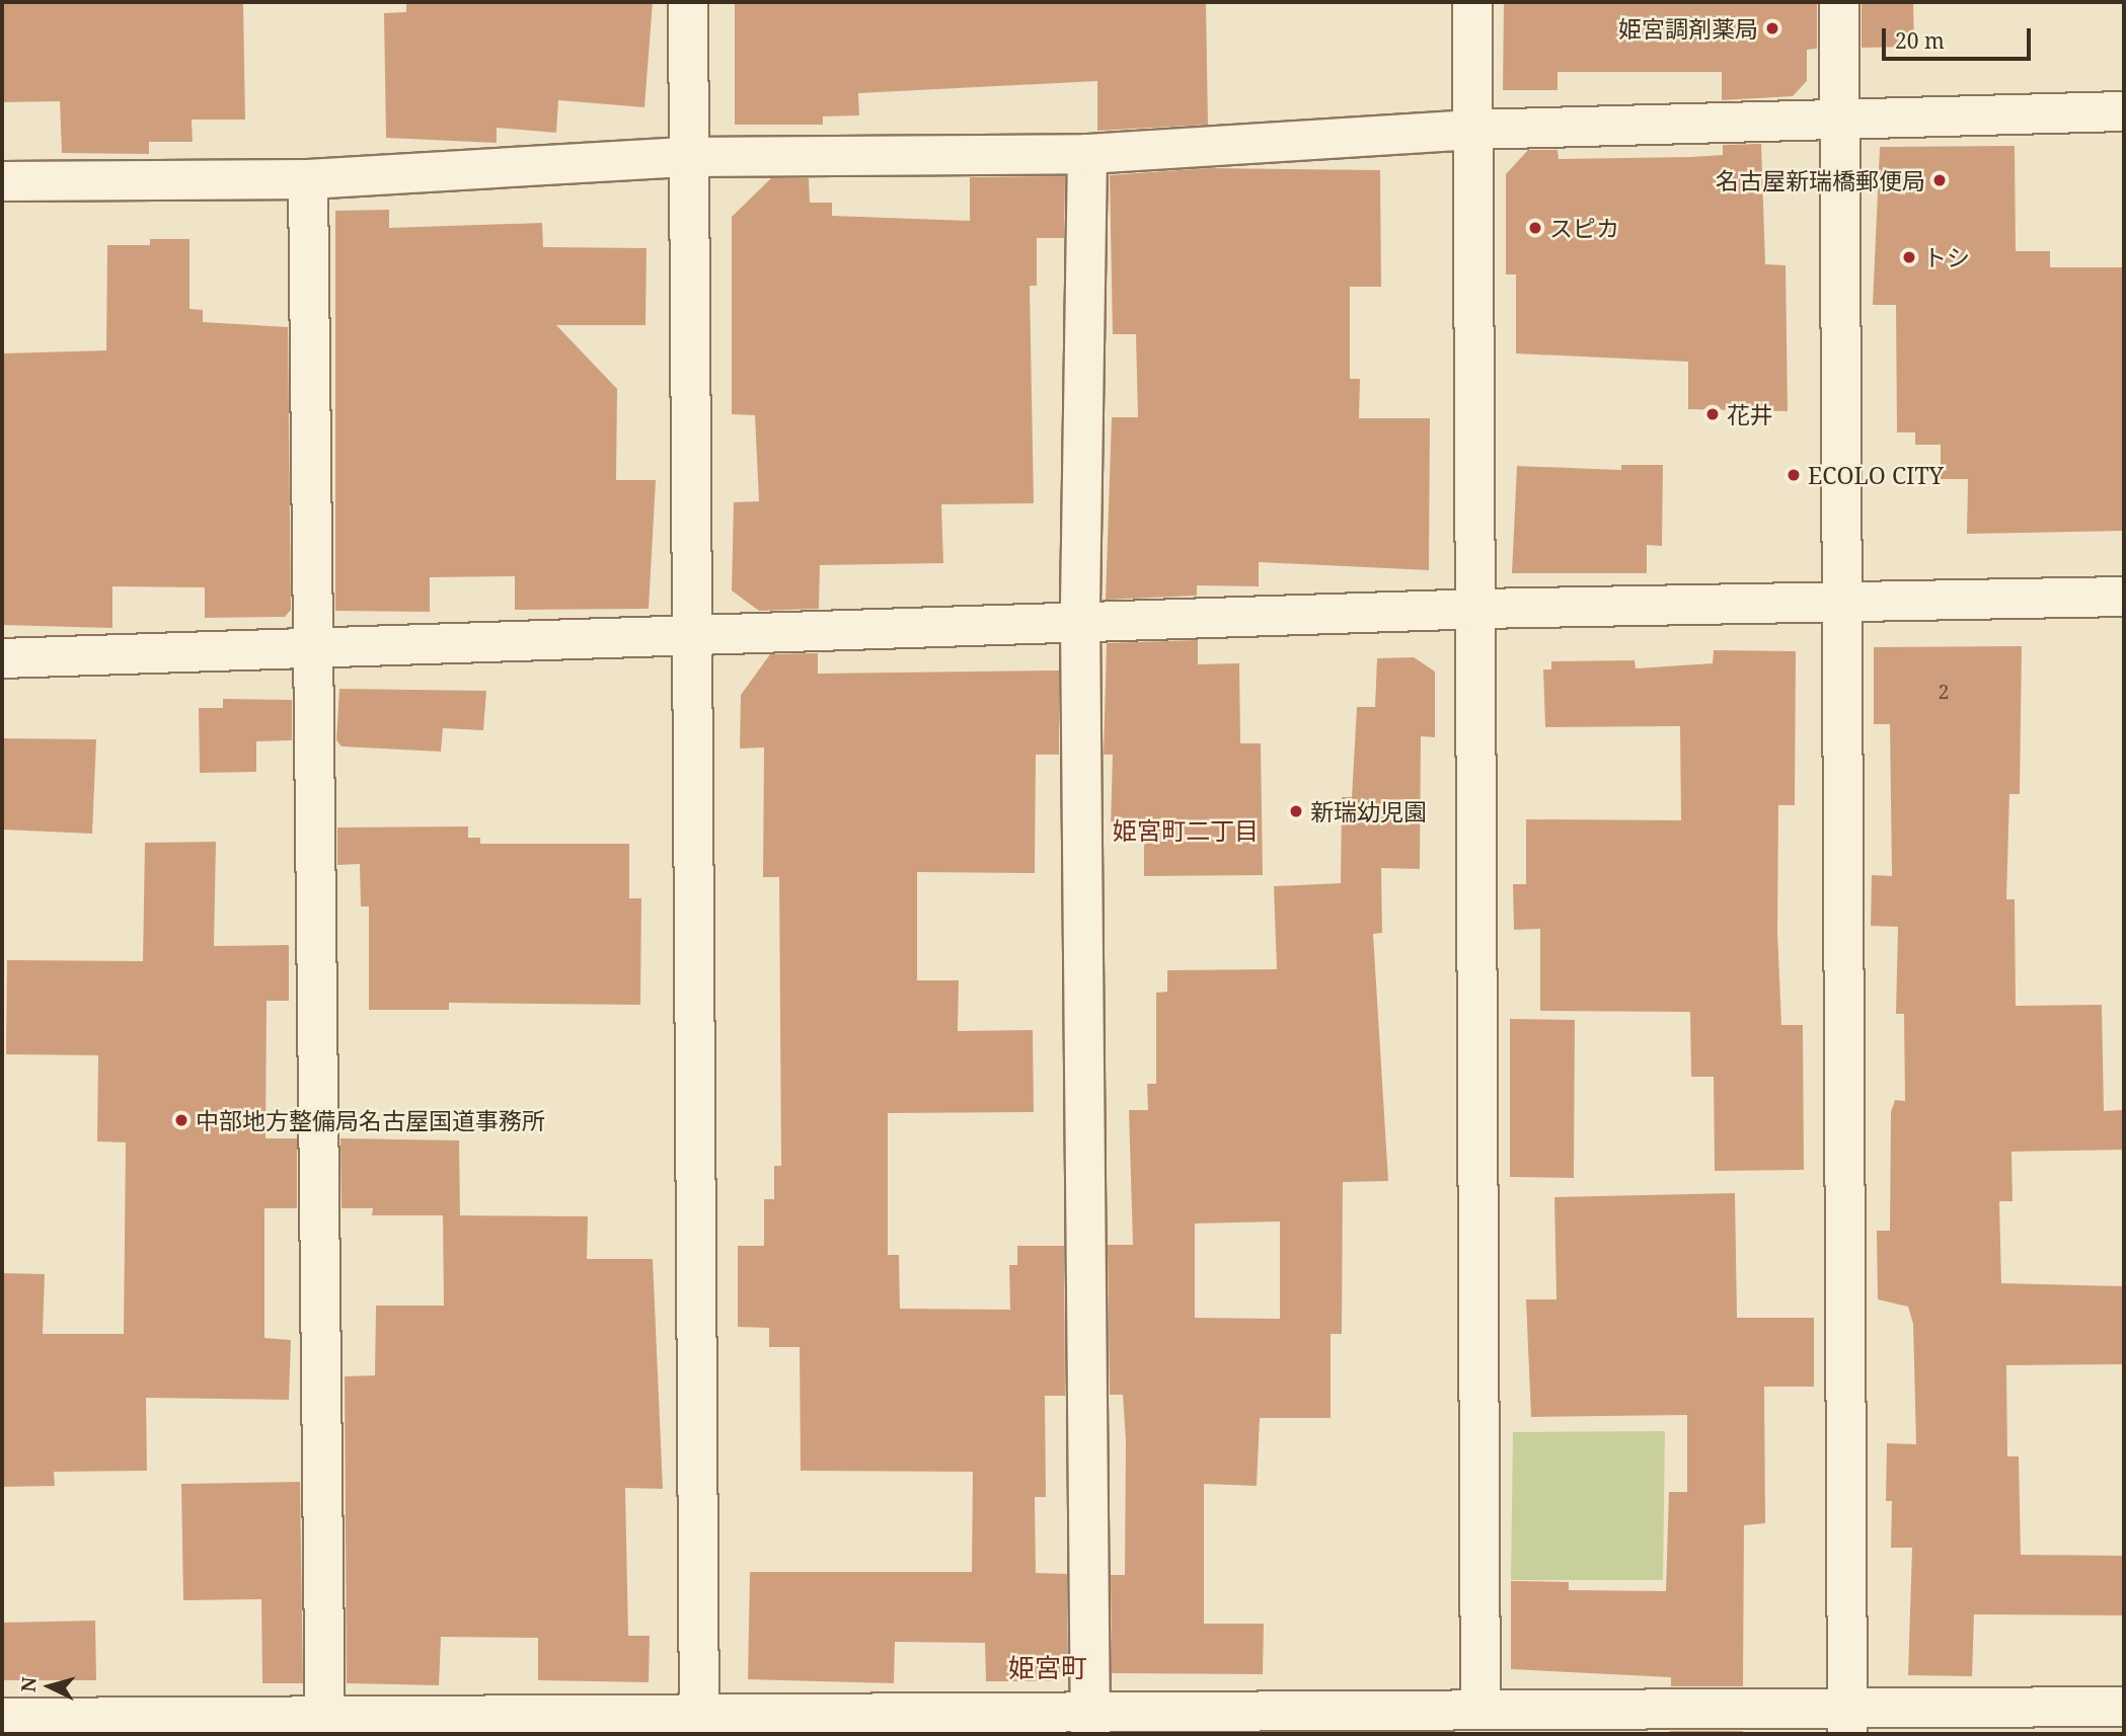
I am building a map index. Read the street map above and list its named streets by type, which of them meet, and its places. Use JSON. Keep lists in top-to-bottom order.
{
  "districts": ["姫宮町二丁目", "姫宮町"],
  "places": [
    "姫宮調剤薬局",
    "名古屋新瑞橋郵便局",
    "スピカ",
    "トシ",
    "花井",
    "ECOLO CITY",
    "新瑞幼児園",
    "中部地方整備局名古屋国道事務所"
  ],
  "house_numbers": ["2"],
  "scale_bar": "20 m",
  "north": "left"
}
